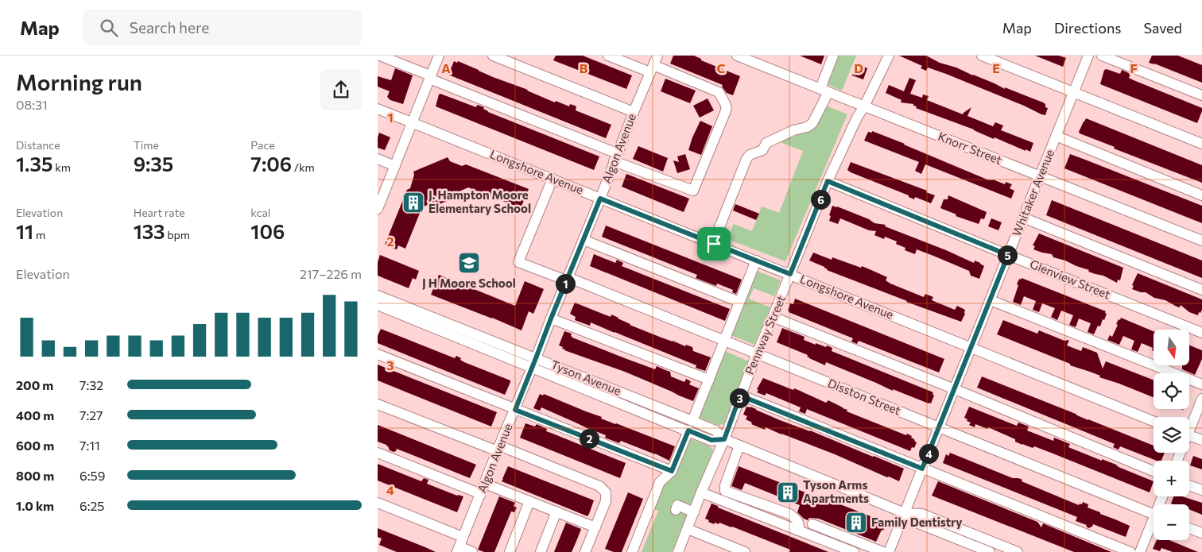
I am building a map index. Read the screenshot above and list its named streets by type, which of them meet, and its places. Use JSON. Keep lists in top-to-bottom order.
{
  "streets": {
    "street": [
      "Algon Avenue",
      "Knorr Street",
      "Longshore Avenue",
      "Whitaker Avenue",
      "Glenview Street",
      "Pennway Street",
      "Tyson Avenue",
      "Disston Street"
    ]
  },
  "crossings": [
    ["Algon Avenue", "Longshore Avenue"],
    ["Algon Avenue", "Tyson Avenue"],
    ["Algon Avenue", "Disston Street"],
    ["Knorr Street", "Whitaker Avenue"],
    ["Knorr Street", "Pennway Street"],
    ["Longshore Avenue", "Whitaker Avenue"],
    ["Longshore Avenue", "Pennway Street"],
    ["Longshore Avenue", "Disston Street"],
    ["Whitaker Avenue", "Glenview Street"],
    ["Whitaker Avenue", "Tyson Avenue"],
    ["Whitaker Avenue", "Disston Street"],
    ["Glenview Street", "Pennway Street"],
    ["Pennway Street", "Tyson Avenue"],
    ["Pennway Street", "Disston Street"]
  ],
  "places": {
    "building": ["J. Hampton Moore Elementary School", "Tyson Arms Apartments", "Family Dentistry"],
    "school or university": ["J H Moore School"]
  },
  "north": "bottom",
  "page": {
    "header": "Map",
    "search": "Search here",
    "nav": ["Map", "Directions", "Saved"],
    "heading": ["Morning run", "08:31"],
    "stats": [
      ["Distance", "1.35 km"],
      ["Time", "9:35"],
      ["Pace", "7:06 /km"],
      ["Elevation", "11 m"],
      ["Heart rate", "133 bpm"],
      ["kcal", "106"]
    ],
    "pins": [
      "6",
      "5",
      "1",
      "3",
      "2",
      "4"
    ],
    "chart": ["Elevation", "217–226 m"],
    "map_buttons": ["+", "−"],
    "list": [
      {
        "name": "200 m",
        "note": "7:32"
      },
      {
        "name": "400 m",
        "note": "7:27"
      },
      {
        "name": "600 m",
        "note": "7:11"
      },
      {
        "name": "800 m",
        "note": "6:59"
      },
      {
        "name": "1.0 km",
        "note": "6:25"
      }
    ]
  },
  "grid": {
    "columns": [
      "A",
      "B",
      "C",
      "D",
      "E",
      "F"
    ],
    "rows": [
      "1",
      "2",
      "3",
      "4"
    ]
  }
}
